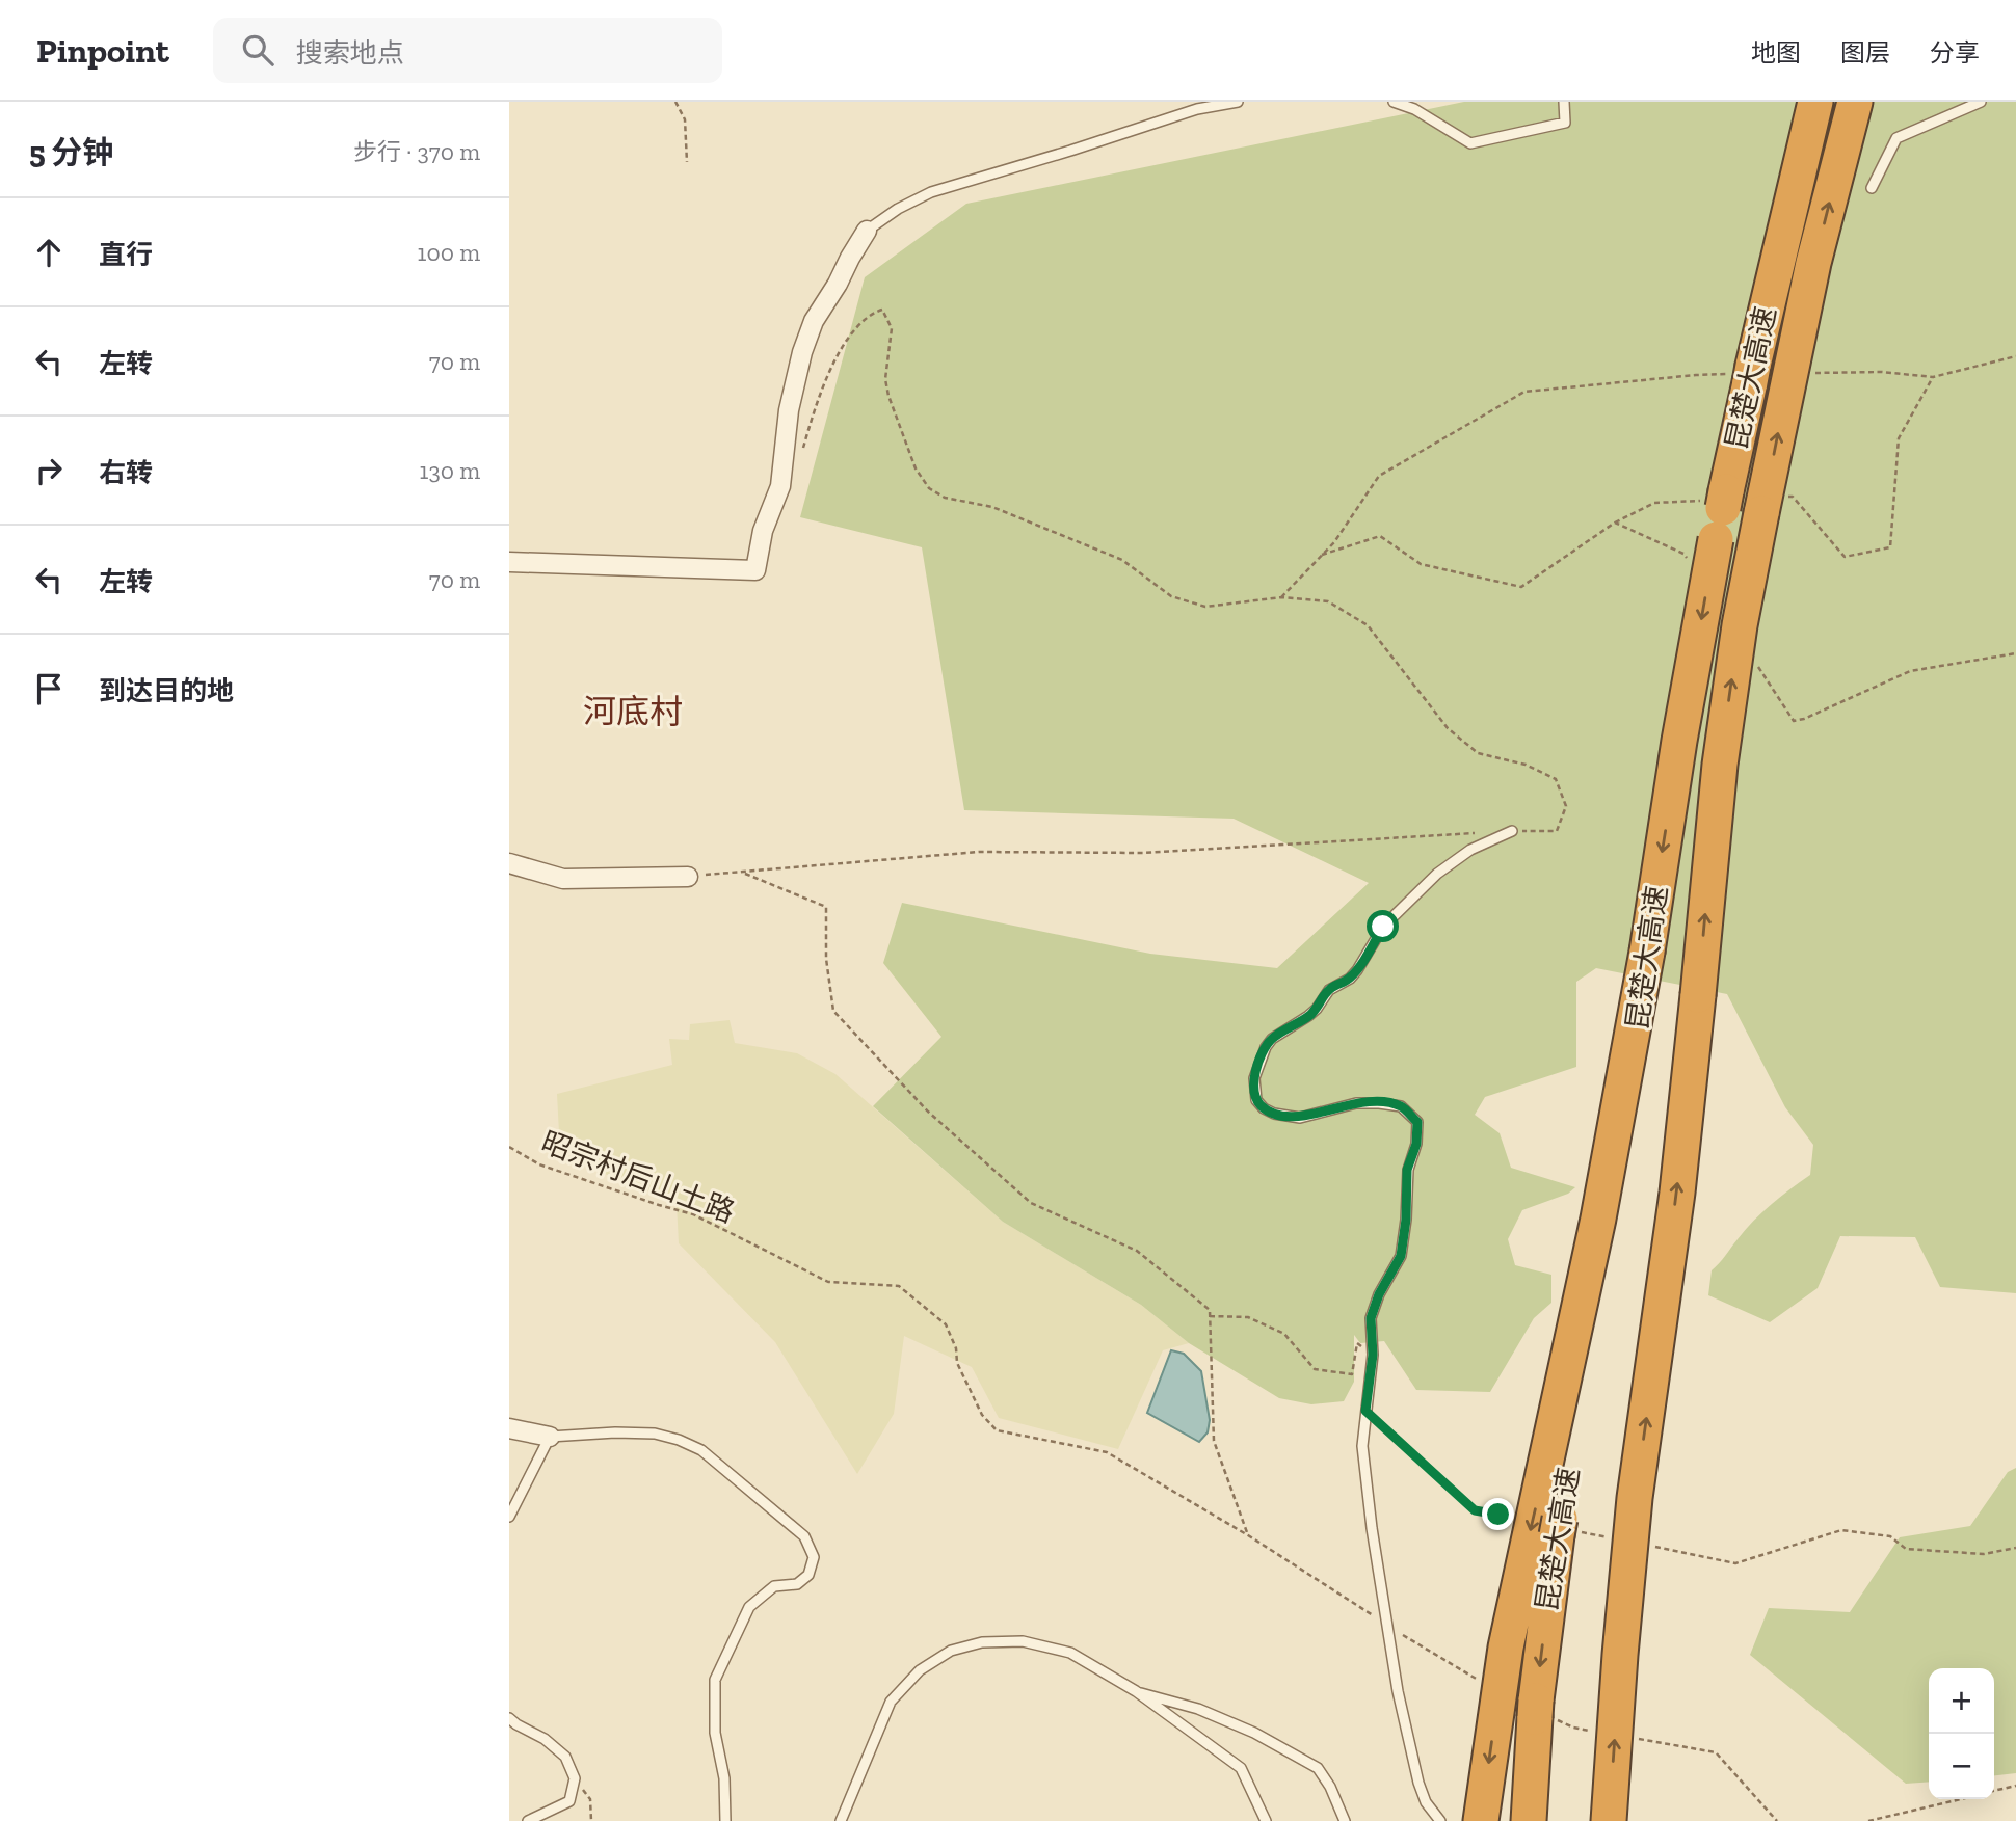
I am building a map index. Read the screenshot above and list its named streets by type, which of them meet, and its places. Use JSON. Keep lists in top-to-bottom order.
{
  "streets": {
    "highway": ["昆楚大高速"],
    "path": ["昭宗村后山土路"]
  },
  "districts": ["河底村"],
  "page": {
    "header": "Pinpoint",
    "search": "搜索地点",
    "nav": ["地图", "图层", "分享"],
    "heading": ["5 分钟", "步行 · 370 m"],
    "list": [
      ["直行", "100 m"],
      ["左转", "70 m"],
      ["右转", "130 m"],
      ["左转", "70 m"],
      "到达目的地"
    ],
    "map_buttons": ["+", "−"]
  }
}
